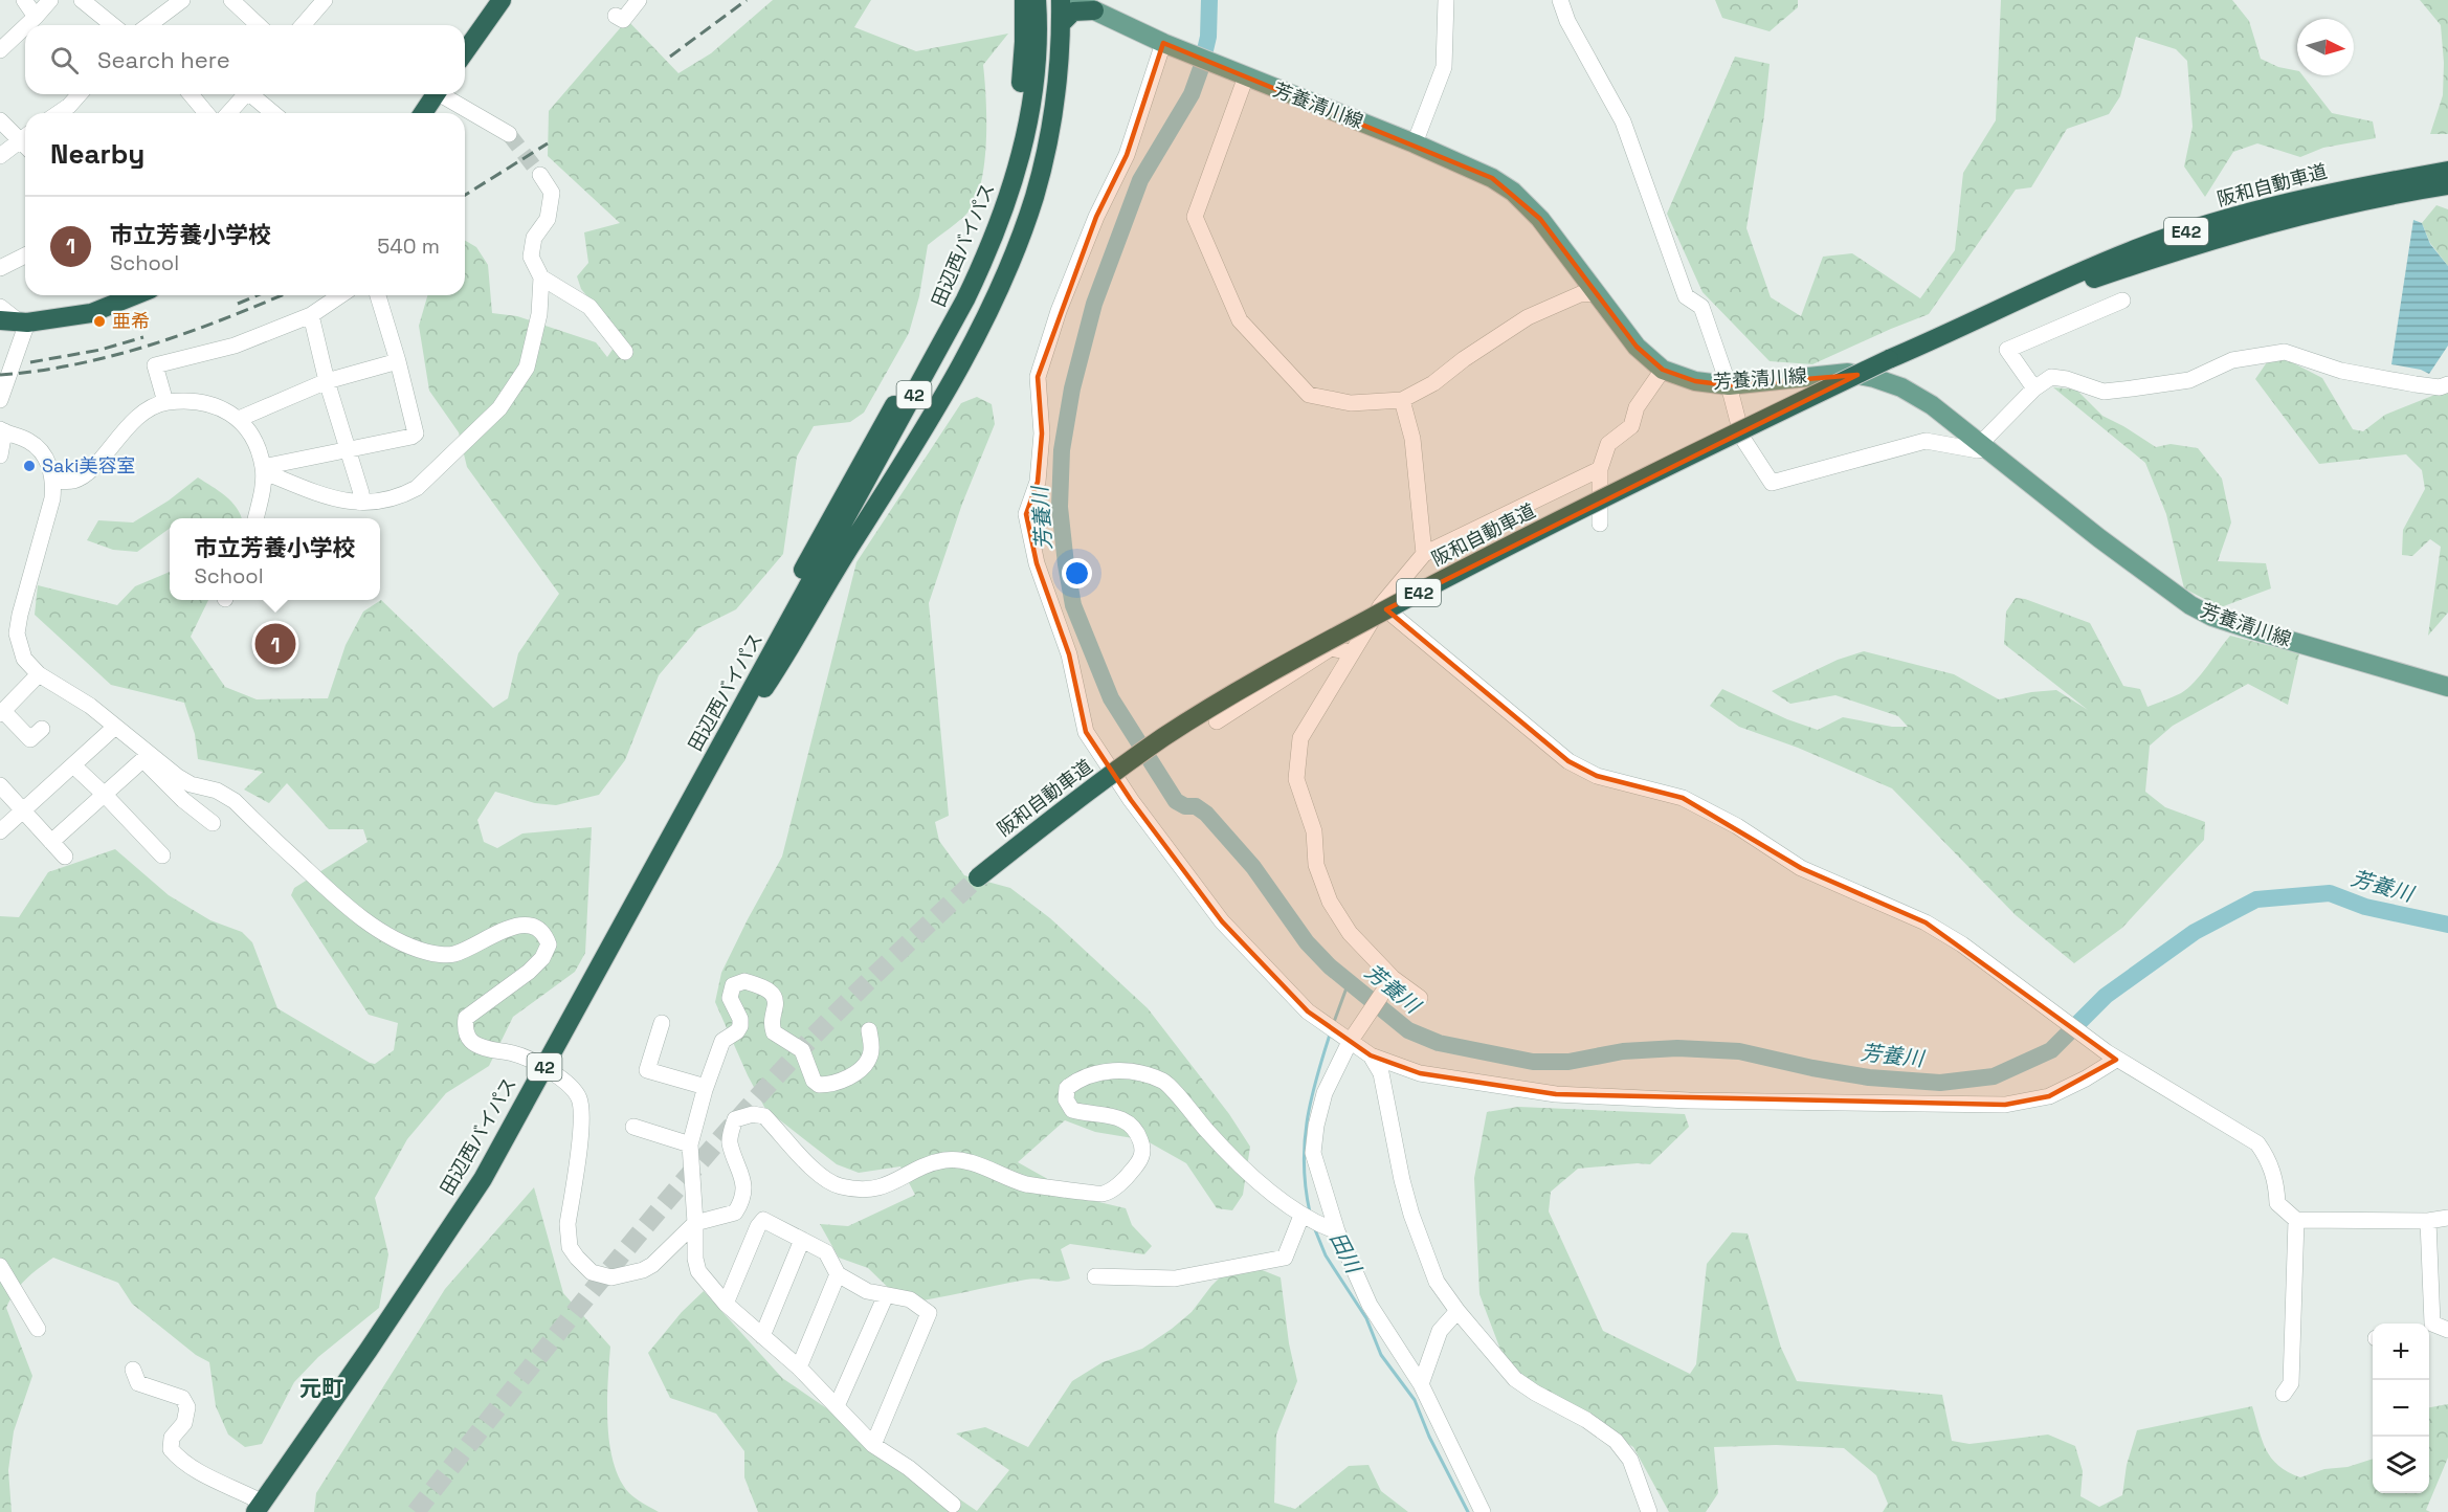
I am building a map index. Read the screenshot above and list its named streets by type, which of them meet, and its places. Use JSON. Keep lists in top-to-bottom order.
{
  "streets": {
    "highway": [
      "阪和自動車道",
      "E42",
      "田辺西バイパス",
      "42"
    ],
    "main road": ["芳養清川線"]
  },
  "districts": ["元町"],
  "water": ["芳養川", "田川"],
  "places": ["亜希", "Saki美容室"],
  "north": "right",
  "page": {
    "search": "Search here",
    "heading": "Nearby",
    "list": [
      {
        "mark": "1",
        "name": "市立芳養小学校",
        "note": "School",
        "value": "540 m"
      }
    ],
    "popup": ["市立芳養小学校", "School"],
    "pins": "1",
    "map_buttons": ["+", "−"]
  }
}
